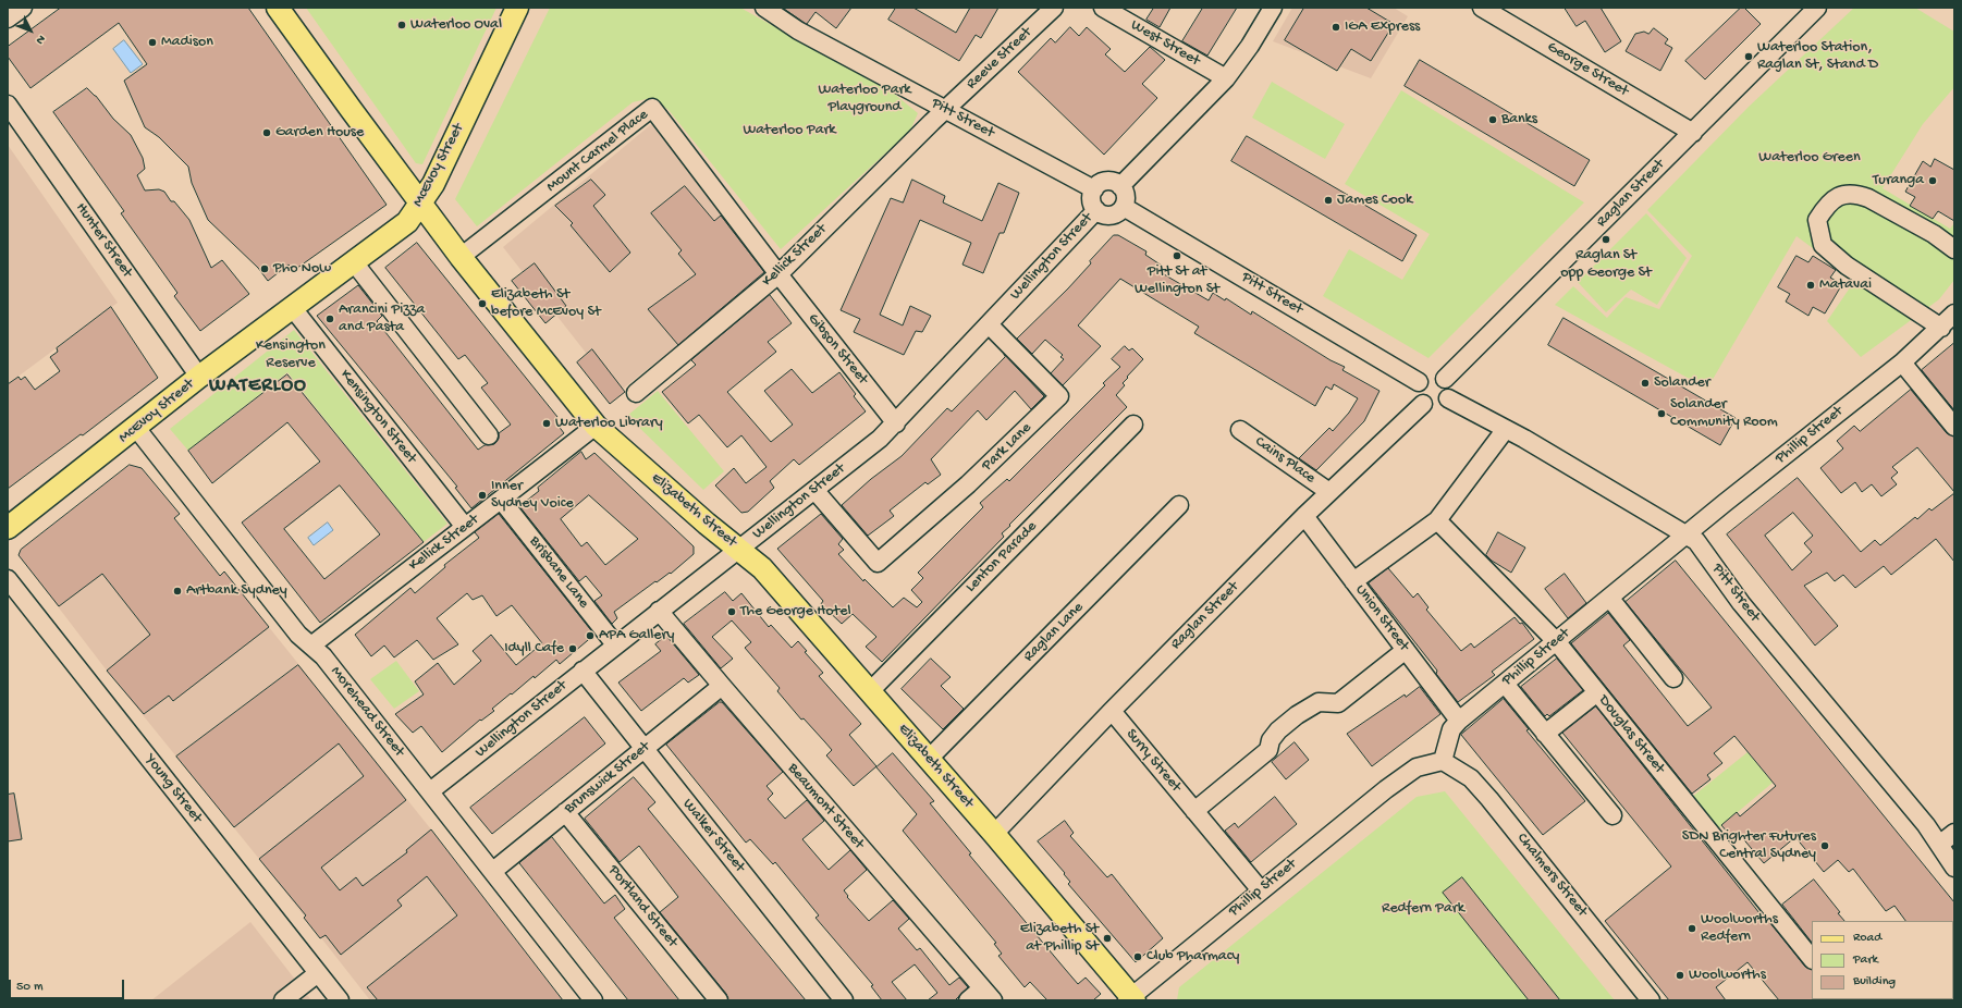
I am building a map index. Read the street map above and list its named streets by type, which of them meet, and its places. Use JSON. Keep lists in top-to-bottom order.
{
  "streets": {
    "main road": ["McEvoy Street", "Elizabeth Street"],
    "street": [
      "West Street",
      "Reeve Street",
      "George Street",
      "Pitt Street",
      "Mount Carmel Place",
      "Raglan Street",
      "Hunter Street",
      "Kellick Street",
      "Wellington Street",
      "Gibson Street",
      "Kensington Street",
      "Phillip Street",
      "Park Lane",
      "Cains Place",
      "Lenton Parade",
      "Brisbane Lane",
      "Union Street",
      "Raglan Lane",
      "Morehead Street",
      "Douglas Street",
      "Surry Street",
      "Brunswick Street",
      "Young Street",
      "Beaumont Street",
      "Walker Street",
      "Chalmers Street",
      "Portland Street"
    ]
  },
  "crossings": [
    ["Reeve Street", "Pitt Street"],
    ["Reeve Street", "Kellick Street"],
    ["George Street", "Raglan Street"],
    ["Pitt Street", "Raglan Street"],
    ["Pitt Street", "Kellick Street"],
    ["Pitt Street", "Wellington Street"],
    ["Pitt Street", "Phillip Street"],
    ["Mount Carmel Place", "Kellick Street"],
    ["Mount Carmel Place", "Gibson Street"],
    ["Mount Carmel Place", "Elizabeth Street"],
    ["McEvoy Street", "Hunter Street"],
    ["McEvoy Street", "Kensington Street"],
    ["McEvoy Street", "Elizabeth Street"],
    ["McEvoy Street", "Morehead Street"],
    ["Raglan Street", "Cains Place"],
    ["Raglan Street", "Elizabeth Street"],
    ["Raglan Street", "Union Street"],
    ["Raglan Street", "Surry Street"],
    ["Kellick Street", "Gibson Street"],
    ["Kellick Street", "Kensington Street"],
    ["Kellick Street", "Elizabeth Street"],
    ["Kellick Street", "Brisbane Lane"],
    ["Kellick Street", "Morehead Street"],
    ["Wellington Street", "Gibson Street"],
    ["Wellington Street", "Park Lane"],
    ["Wellington Street", "Elizabeth Street"],
    ["Wellington Street", "Brisbane Lane"],
    ["Wellington Street", "Morehead Street"],
    ["Wellington Street", "Beaumont Street"],
    ["Wellington Street", "Walker Street"],
    ["Phillip Street", "Elizabeth Street"],
    ["Phillip Street", "Union Street"],
    ["Phillip Street", "Douglas Street"],
    ["Phillip Street", "Surry Street"],
    ["Phillip Street", "Chalmers Street"],
    ["Elizabeth Street", "Lenton Parade"],
    ["Elizabeth Street", "Raglan Lane"],
    ["Morehead Street", "Brunswick Street"],
    ["Brunswick Street", "Beaumont Street"],
    ["Brunswick Street", "Walker Street"],
    ["Brunswick Street", "Portland Street"]
  ],
  "districts": ["WATERLOO"],
  "parks": [
    "Waterloo Park Playground",
    "Waterloo Park",
    "Waterloo Green",
    "Kensington Reserve",
    "Redfern Park"
  ],
  "places": [
    "Waterloo Oval",
    "IGA Express",
    "Madison",
    "Waterloo Station, Raglan St, Stand D",
    "Banks",
    "Garden House",
    "Turanga",
    "James Cook",
    "Raglan St opp George St",
    "Pitt St at Wellington St",
    "Pho Now",
    "Matavai",
    "Elizabeth St before McEvoy St",
    "Arancini Pizza and Pasta",
    "Solander",
    "Solander Community Room",
    "Waterloo Library",
    "Inner Sydney Voice",
    "Artbank Sydney",
    "The George Hotel",
    "APA Gallery",
    "Idyll Cafe",
    "SDN Brighter Futures Central Sydney",
    "Woolworths Redfern",
    "Elizabeth St at Phillip St",
    "Club Pharmacy",
    "Woolworths"
  ],
  "legend": ["Road", "Park", "Building"],
  "scale_bar": "50 m",
  "north": "bottom right"
}
